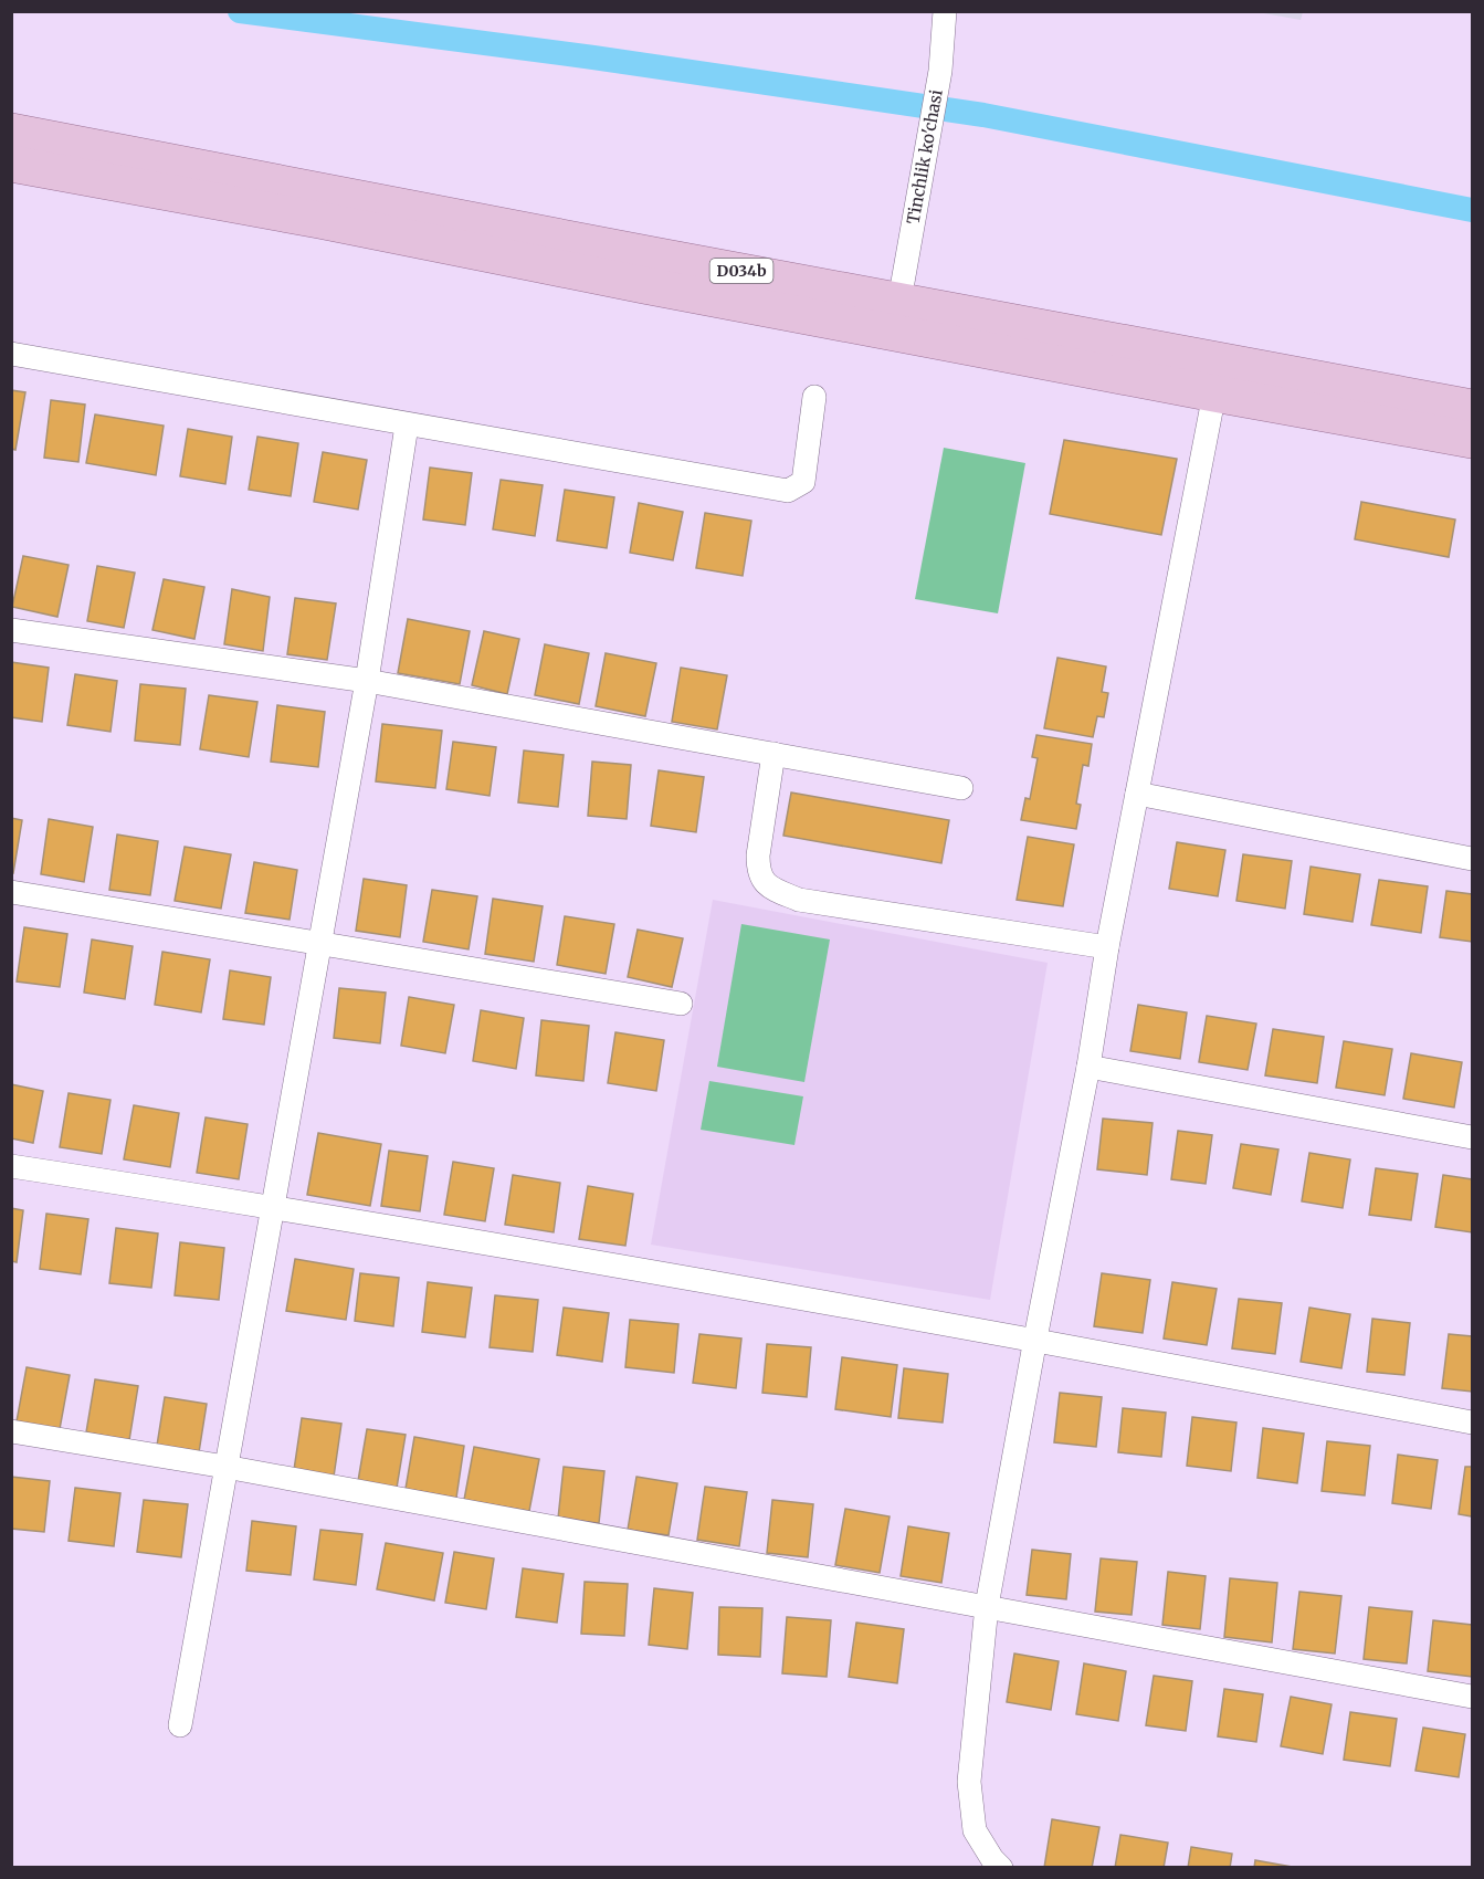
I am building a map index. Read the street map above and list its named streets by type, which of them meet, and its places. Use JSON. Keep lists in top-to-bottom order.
{
  "streets": {
    "main road": ["D034b"],
    "street": ["Tinchlik ko'chasi"]
  },
  "crossings": [
    ["Tinchlik ko'chasi", "D034b"]
  ]
}
